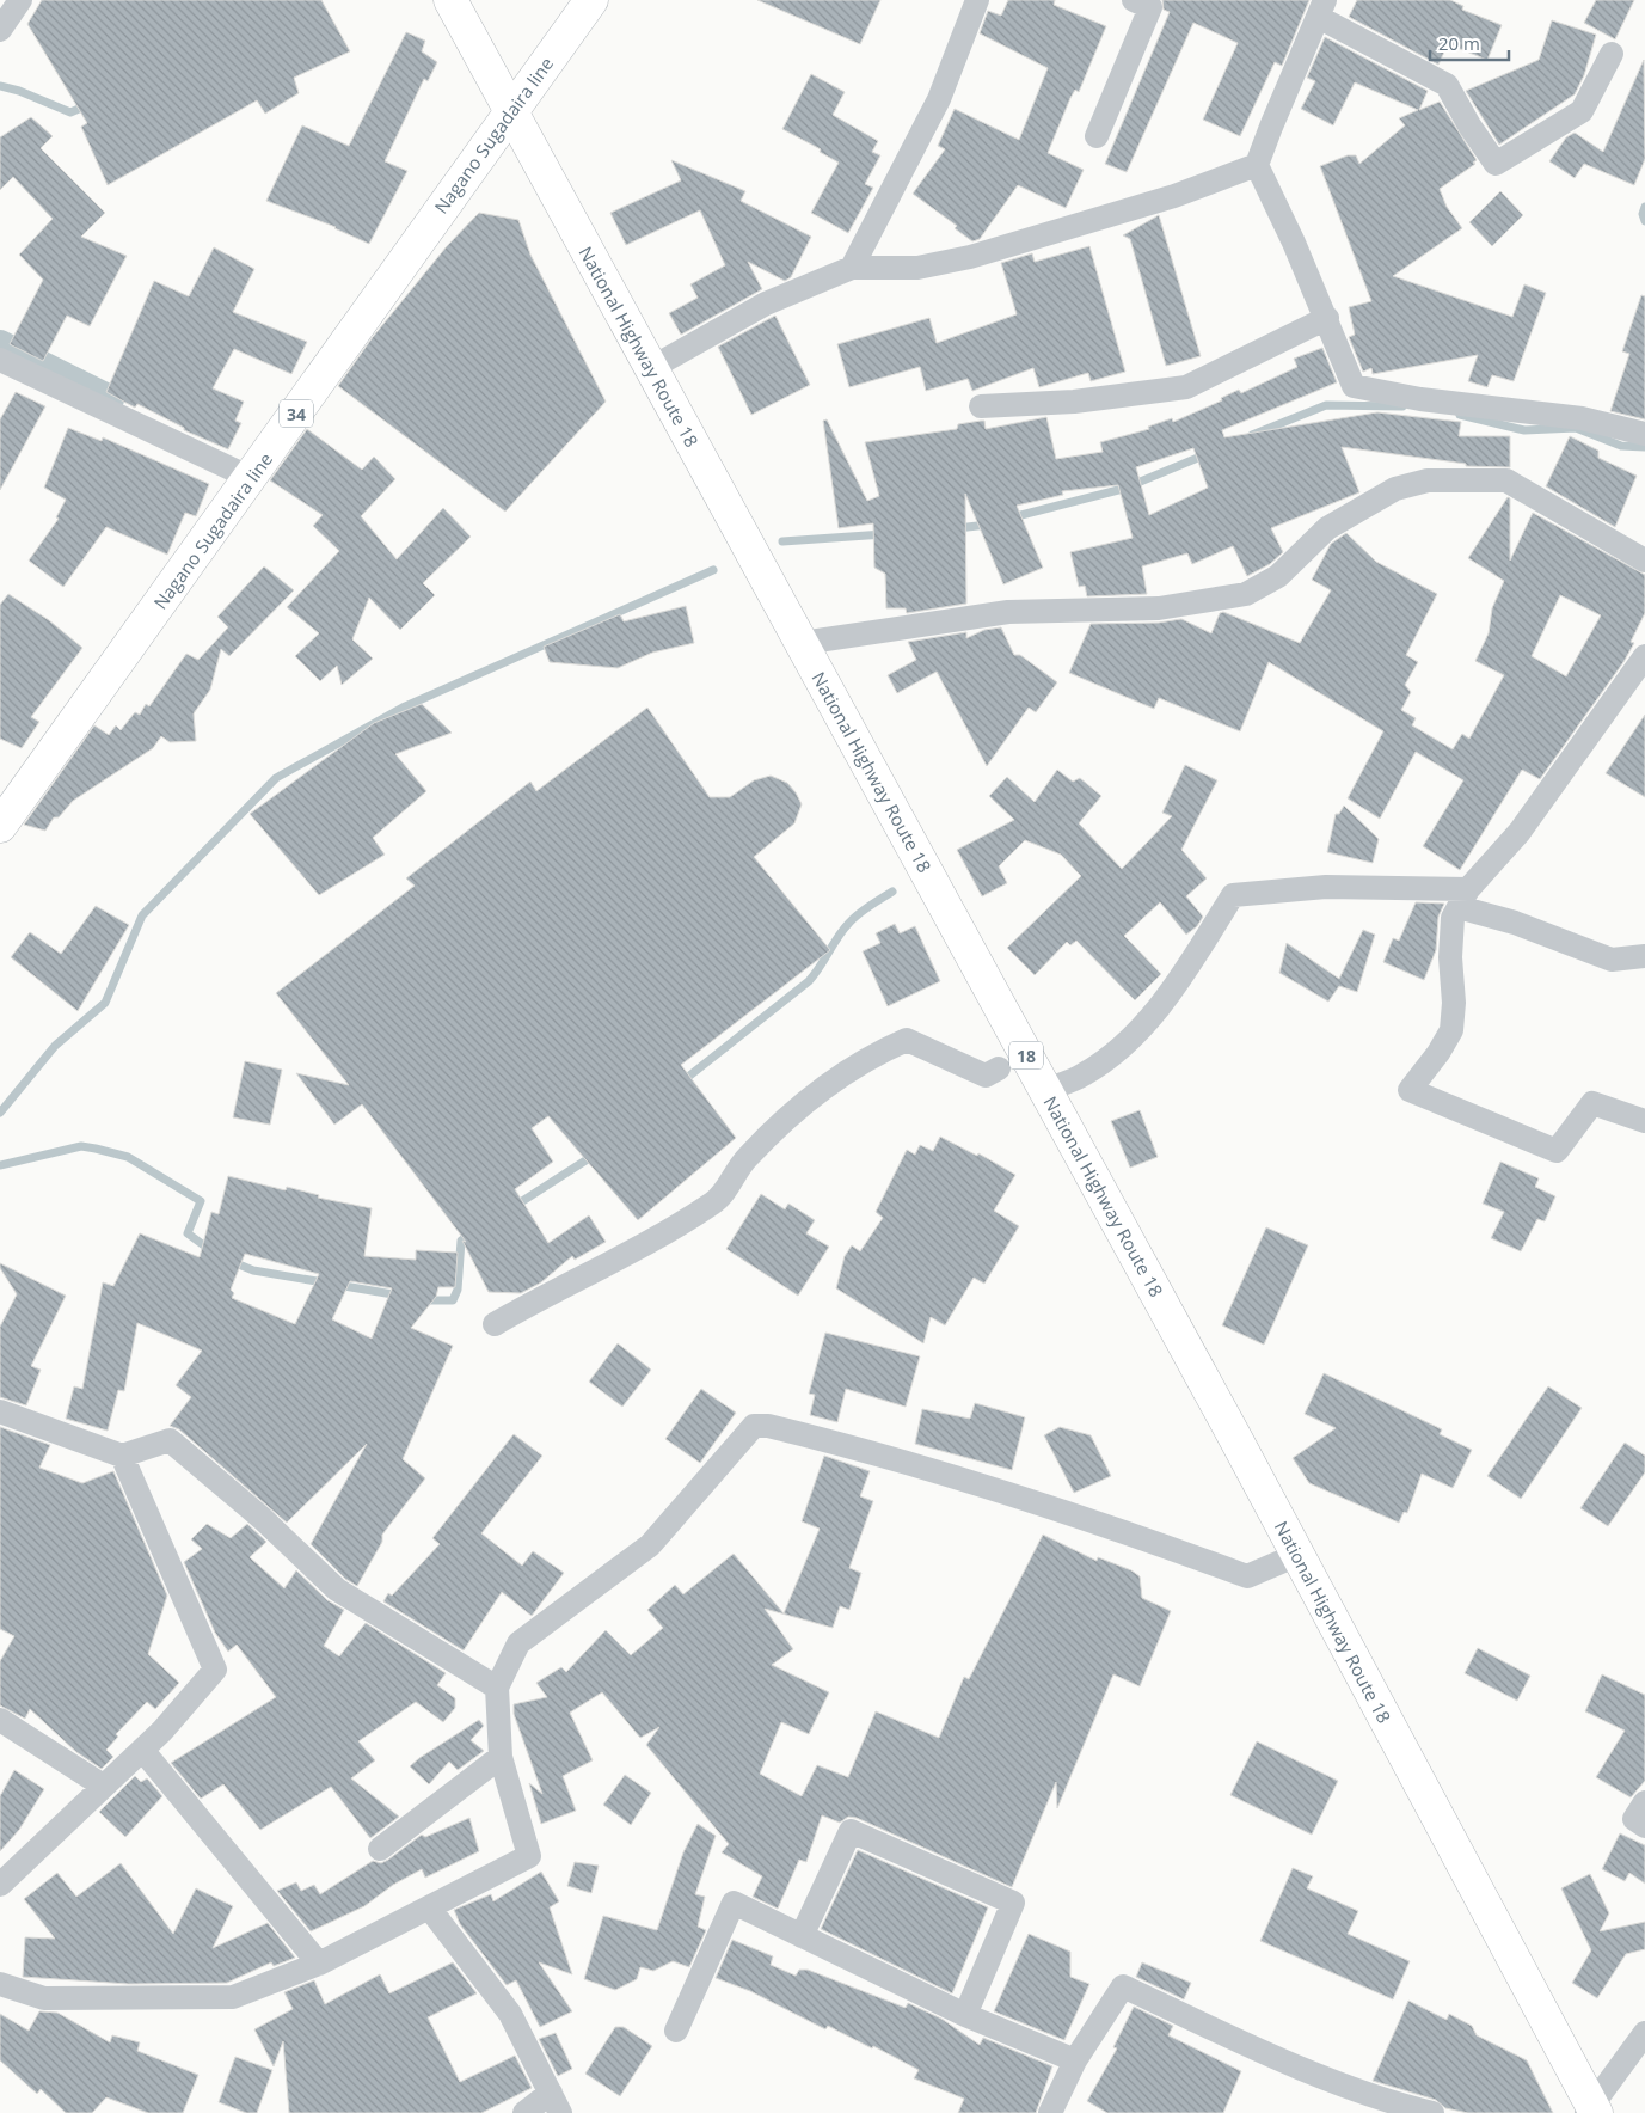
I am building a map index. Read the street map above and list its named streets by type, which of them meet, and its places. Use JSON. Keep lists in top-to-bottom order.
{
  "streets": {
    "main road": [
      "Nagano Sugadaira line",
      "National Highway Route 18",
      "34",
      "18"
    ]
  },
  "crossings": [
    ["Nagano Sugadaira line", "National Highway Route 18"]
  ],
  "scale_bar": "20 m"
}
